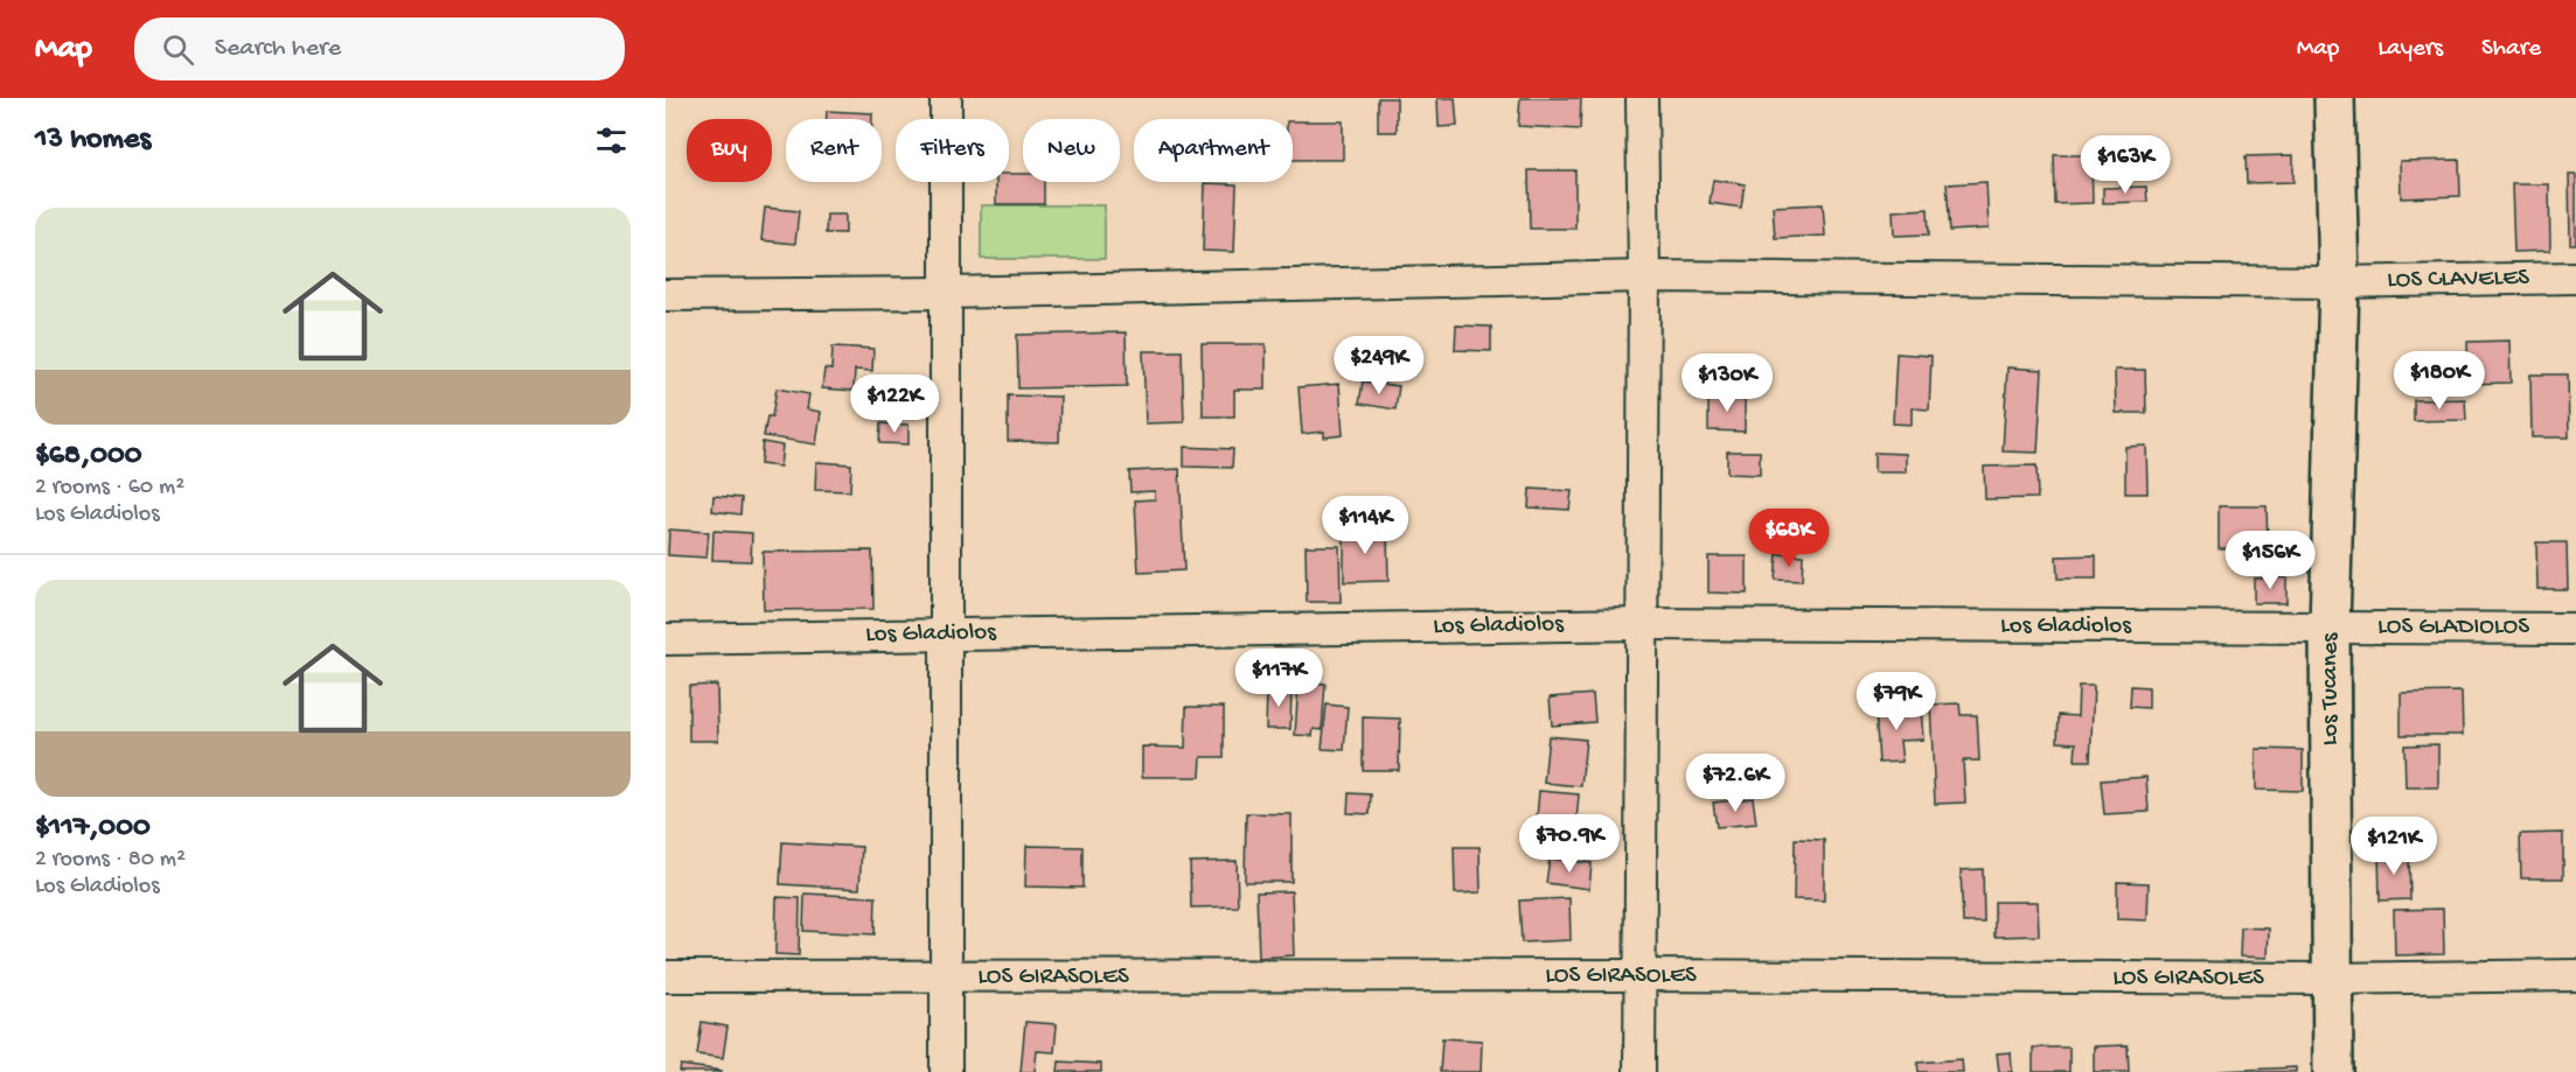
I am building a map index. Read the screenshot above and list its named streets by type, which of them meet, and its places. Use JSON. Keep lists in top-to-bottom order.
{
  "streets": {
    "street": [
      "LOS CLAVELES",
      "Los Gladiolos",
      "LOS GLADIOLOS",
      "Los Tucanes",
      "LOS GIRASOLES"
    ]
  },
  "crossings": [
    ["LOS CLAVELES", "Los Tucanes"],
    ["Los Gladiolos", "LOS GLADIOLOS"],
    ["Los Gladiolos", "Los Tucanes"],
    ["LOS GLADIOLOS", "Los Tucanes"],
    ["Los Tucanes", "LOS GIRASOLES"]
  ],
  "page": {
    "header": "Map",
    "search": "Search here",
    "nav": ["Map", "Layers", "Share"],
    "heading": "13 homes",
    "chip": [
      "Buy",
      "Rent",
      "Filters",
      "New",
      "Apartment"
    ],
    "price": [
      "$163K",
      "$249K",
      "$180K",
      "$130K",
      "$122K",
      "$114K",
      "$68K",
      "$156K",
      "$117K",
      "$79K",
      "$72.6K",
      "$70.9K",
      "$121K"
    ],
    "list": [
      {
        "name": "$68,000",
        "note": "2 rooms · 60 m² · Los Gladiolos"
      },
      {
        "name": "$117,000",
        "note": "2 rooms · 80 m² · Los Gladiolos"
      }
    ]
  }
}
